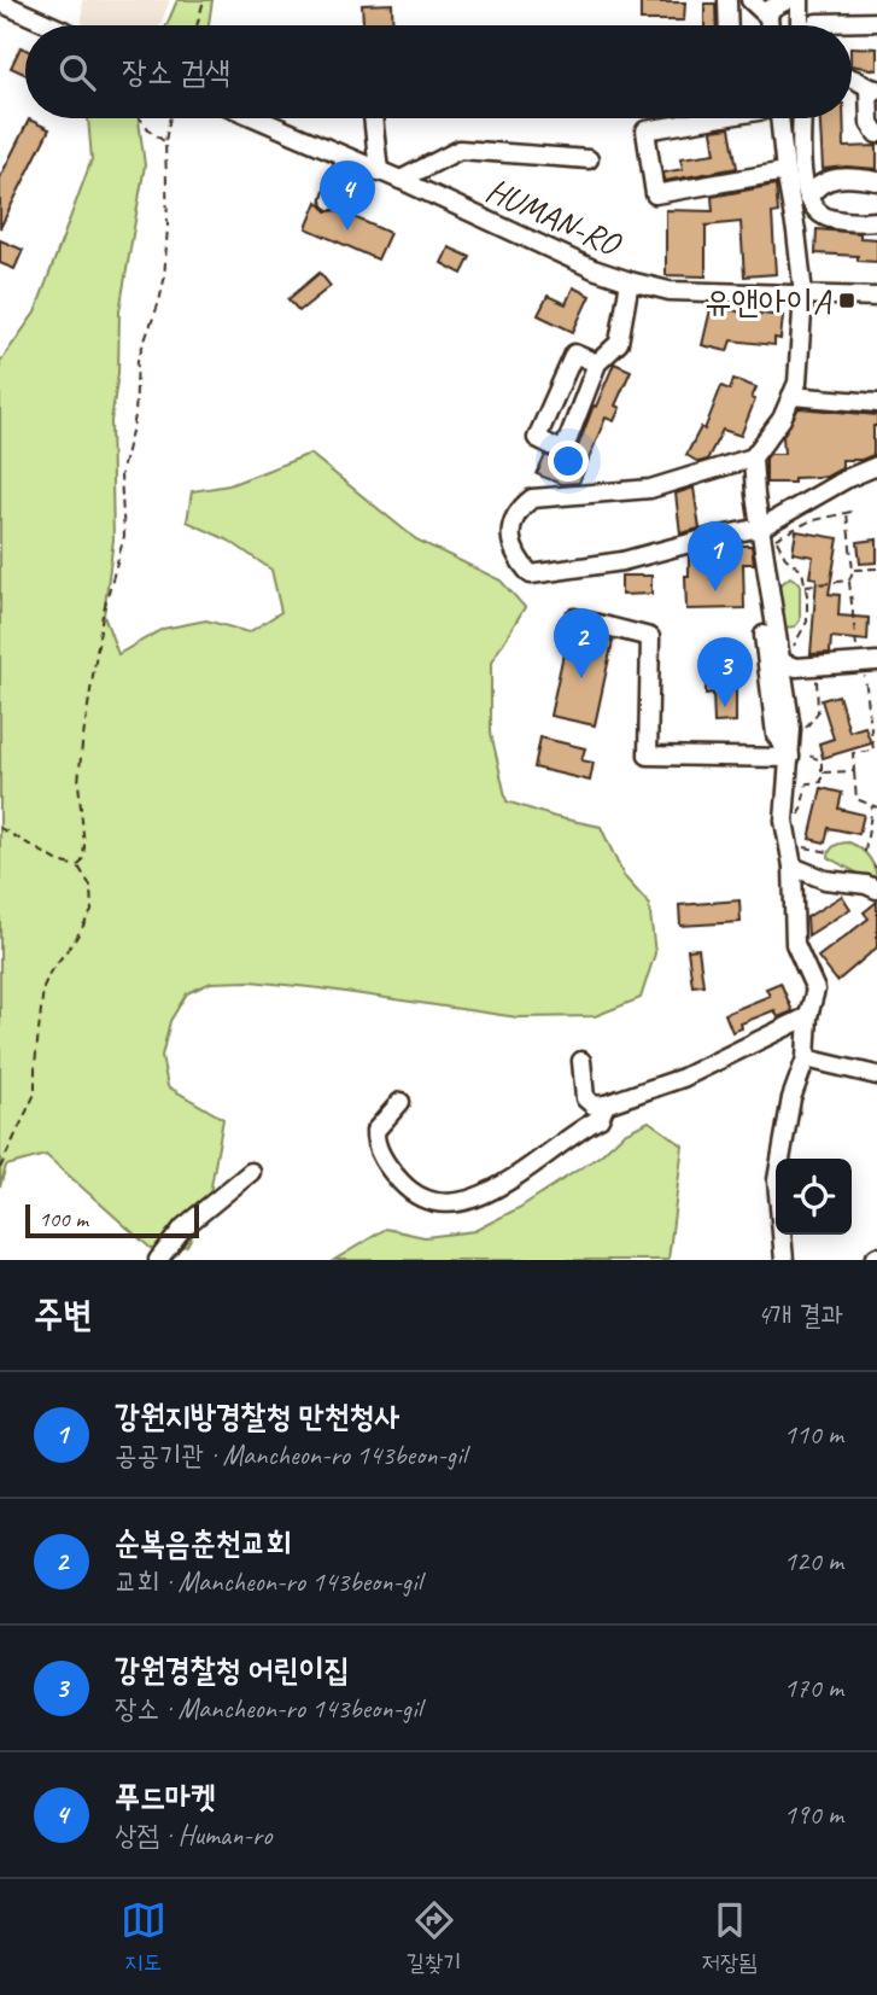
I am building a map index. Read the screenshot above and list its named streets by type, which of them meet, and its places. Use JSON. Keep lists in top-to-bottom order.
{
  "streets": {
    "street": ["HUMAN-RO"]
  },
  "places": {
    "transit": ["유앤아이A"]
  },
  "scale_bar": "100 m",
  "page": {
    "search": "장소 검색",
    "pins": [
      "4",
      "1",
      "2",
      "3"
    ],
    "scale": "100 m",
    "heading": ["주변", "4개 결과"],
    "list": [
      {
        "mark": "1",
        "name": "강원지방경찰청 만천청사",
        "note": "공공기관 · Mancheon-ro 143beon-gil",
        "value": "110 m"
      },
      {
        "mark": "2",
        "name": "순복음춘천교회",
        "note": "교회 · Mancheon-ro 143beon-gil",
        "value": "120 m"
      },
      {
        "mark": "3",
        "name": "강원경찰청 어린이집",
        "note": "장소 · Mancheon-ro 143beon-gil",
        "value": "170 m"
      },
      {
        "mark": "4",
        "name": "푸드마켓",
        "note": "상점 · Human-ro",
        "value": "190 m"
      }
    ],
    "nav": ["지도", "길찾기", "저장됨"]
  }
}
